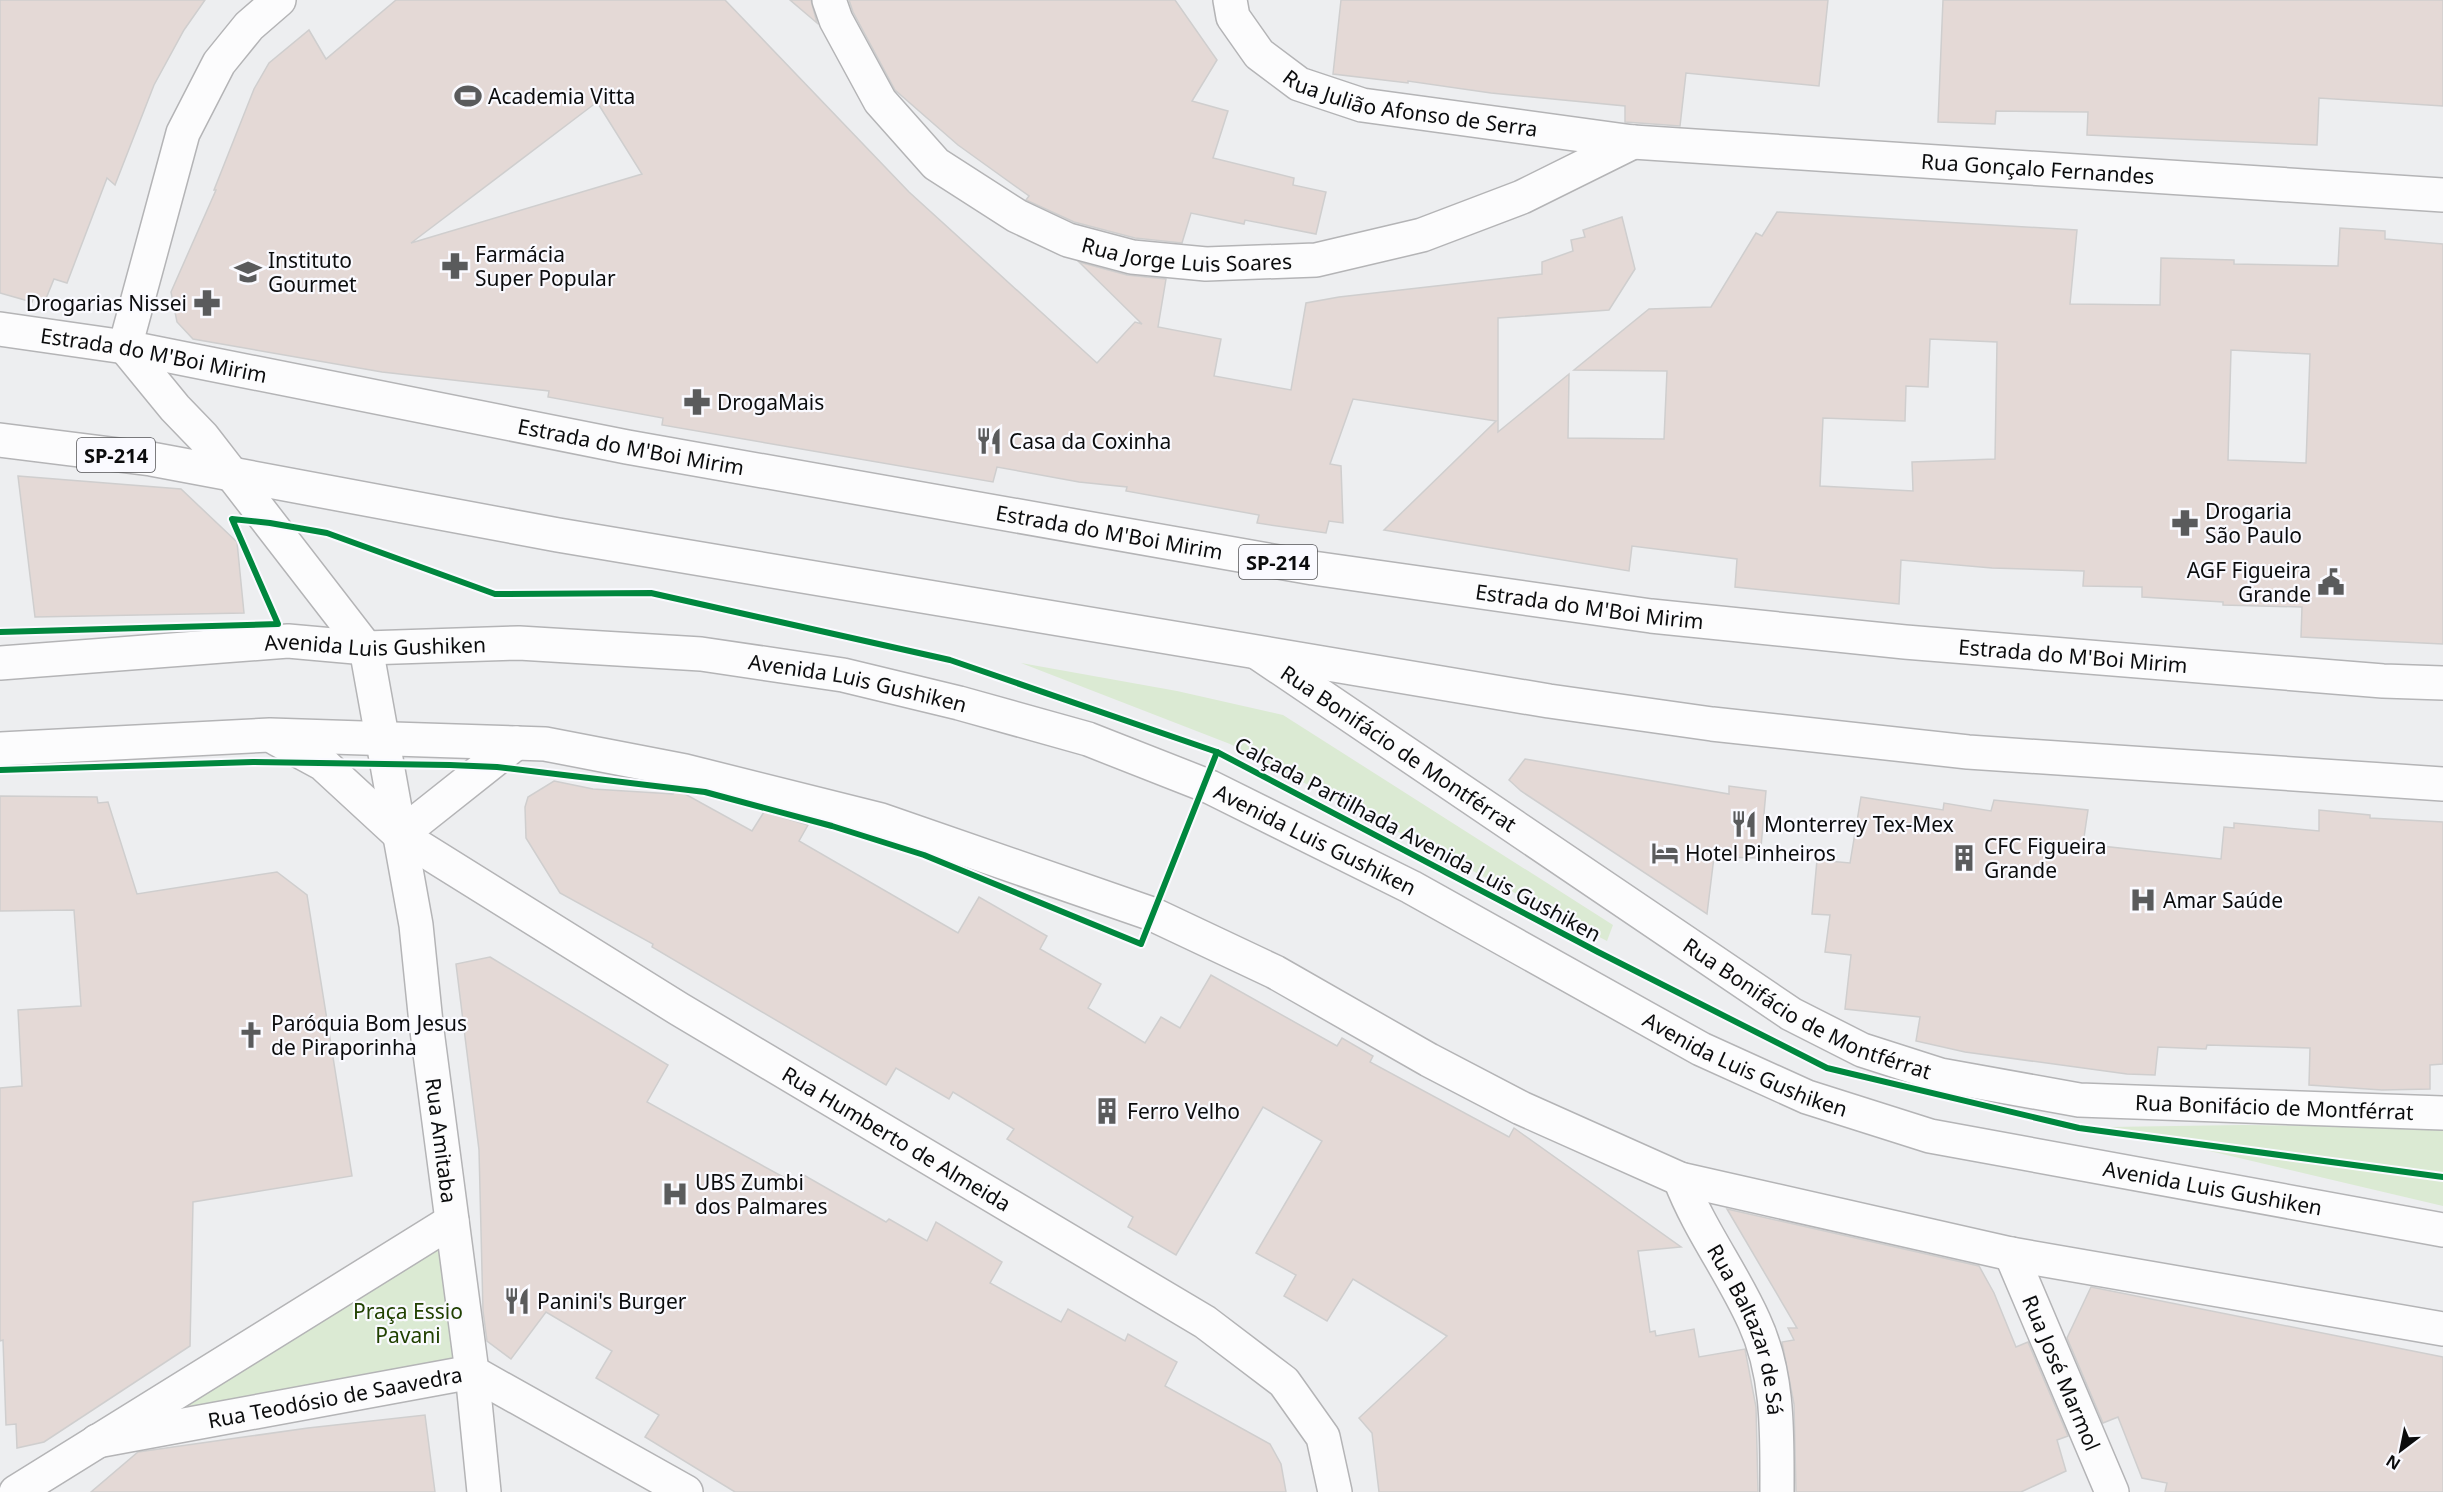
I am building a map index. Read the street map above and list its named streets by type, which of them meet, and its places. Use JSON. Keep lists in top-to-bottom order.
{
  "streets": {
    "main road": [
      "Rua Julião Afonso de Serra",
      "Rua Gonçalo Fernandes",
      "Rua Jorge Luis Soares",
      "Estrada do M'Boi Mirim",
      "SP-214",
      "Avenida Luis Gushiken",
      "Rua Bonifácio de Montférrat",
      "Rua Humberto de Almeida",
      "Rua Amitaba",
      "Rua Baltazar de Sá",
      "Rua José Marmol",
      "Rua Teodósio de Saavedra"
    ],
    "cycle path": ["Calçada Partilhada Avenida Luis Gushiken"]
  },
  "crossings": [
    ["Rua Julião Afonso de Serra", "Rua Gonçalo Fernandes"],
    ["Rua Julião Afonso de Serra", "Rua Jorge Luis Soares"],
    ["Rua Gonçalo Fernandes", "Rua Jorge Luis Soares"],
    ["SP-214", "Rua Bonifácio de Montférrat"],
    ["Avenida Luis Gushiken", "Rua Amitaba"],
    ["Rua Humberto de Almeida", "Rua Amitaba"],
    ["Rua Amitaba", "Rua Teodósio de Saavedra"]
  ],
  "parks": ["Praça Essio Pavani"],
  "places": {
    "sports": ["Academia Vitta"],
    "pharmacy": [
      "Farmácia Super Popular",
      "Drogarias Nissei",
      "DrogaMais",
      "Drogaria São Paulo"
    ],
    "school or university": ["Instituto Gourmet"],
    "restaurant": ["Casa da Coxinha", "Monterrey Tex-Mex", "Panini's Burger"],
    "public building": ["AGF Figueira Grande"],
    "hotel": ["Hotel Pinheiros"],
    "building": ["CFC Figueira Grande", "Ferro Velho"],
    "hospital": ["Amar Saúde", "UBS Zumbi dos Palmares"],
    "church": ["Paróquia Bom Jesus de Piraporinha"]
  },
  "north": "bottom left"
}
